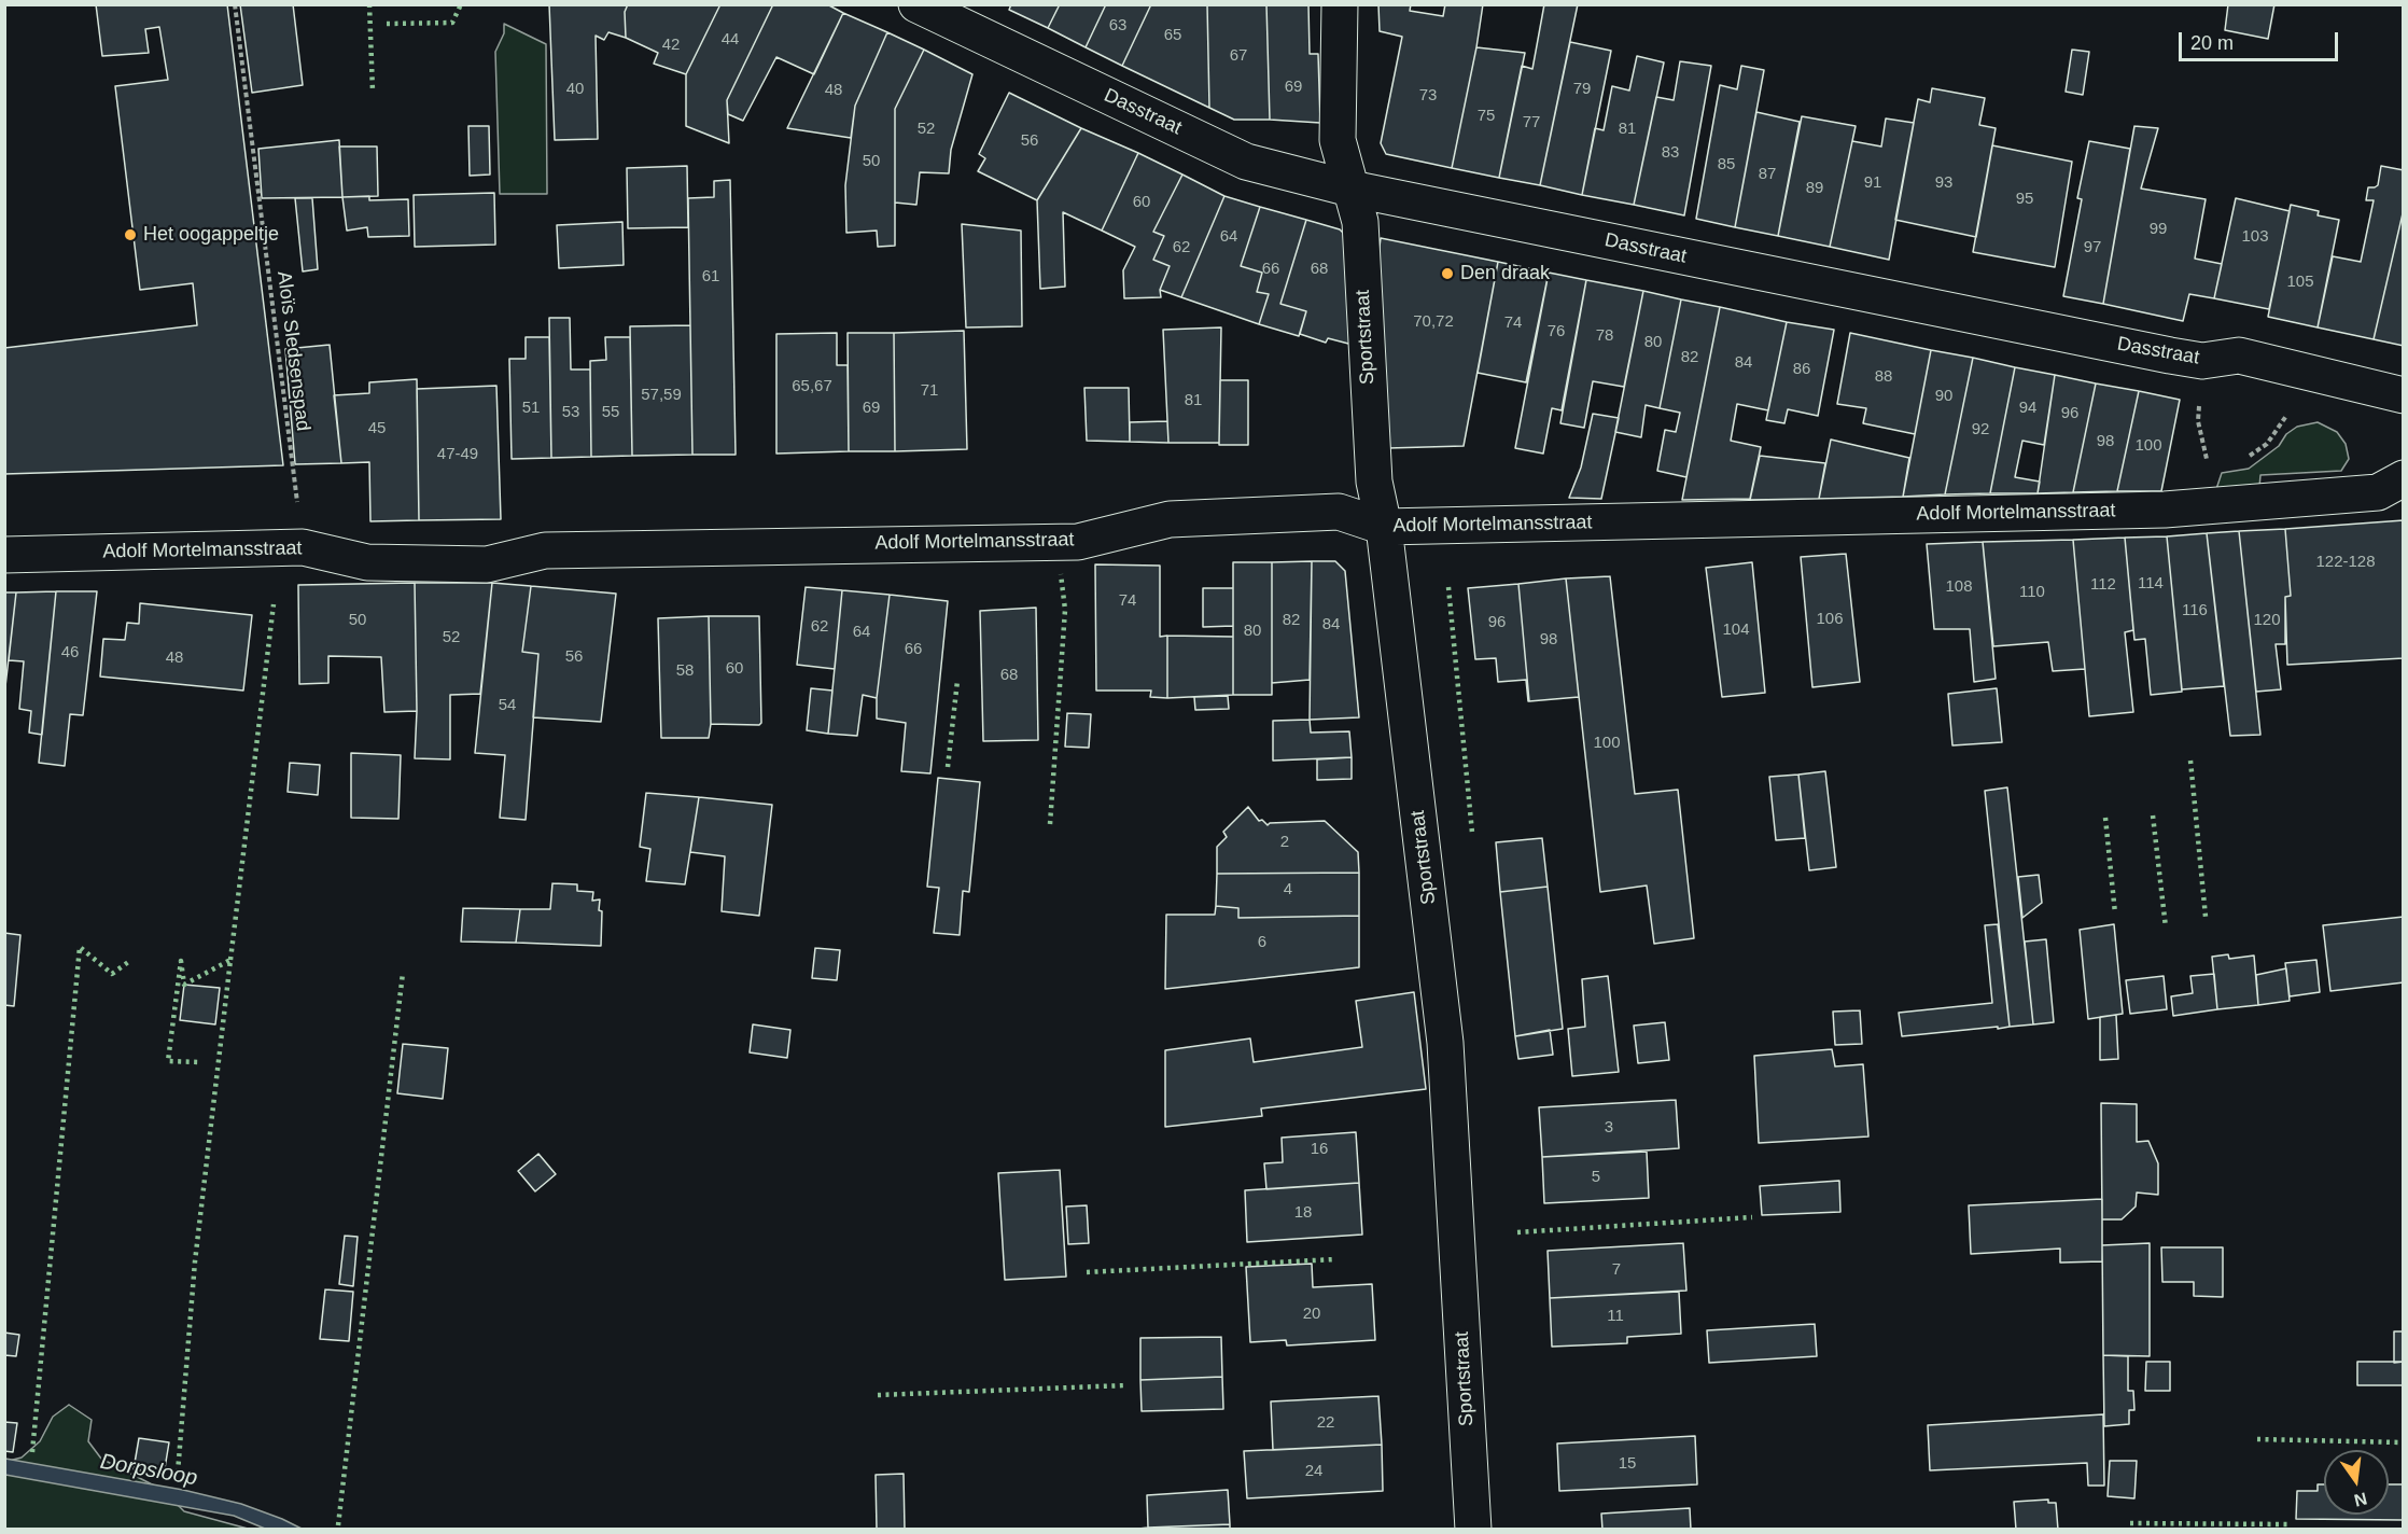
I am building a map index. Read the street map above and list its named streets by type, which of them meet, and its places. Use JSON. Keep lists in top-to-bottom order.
{
  "streets": {
    "street": ["Dasstraat", "Sportstraat", "Adolf Mortelmansstraat"],
    "path": ["Aloïs Sledsenspad"]
  },
  "crossings": [
    ["Dasstraat", "Sportstraat"],
    ["Sportstraat", "Adolf Mortelmansstraat"],
    ["Aloïs Sledsenspad", "Adolf Mortelmansstraat"]
  ],
  "water": ["Dorpsloop"],
  "places": ["Het oogappeltje", "Den draak"],
  "house_numbers": [
    "63",
    "65",
    "44",
    "42",
    "67",
    "69",
    "40",
    "79",
    "48",
    "73",
    "75",
    "77",
    "52",
    "81",
    "56",
    "83",
    "50",
    "85",
    "87",
    "91",
    "93",
    "89",
    "95",
    "60",
    "99",
    "64",
    "103",
    "62",
    "97",
    "66",
    "68",
    "61",
    "105",
    "70,72",
    "74",
    "76",
    "78",
    "80",
    "82",
    "84",
    "86",
    "88",
    "65,67",
    "71",
    "57,59",
    "90",
    "81",
    "51",
    "69",
    "94",
    "53",
    "55",
    "96",
    "45",
    "92",
    "98",
    "100",
    "47-49",
    "122-128",
    "114",
    "112",
    "108",
    "110",
    "74",
    "116",
    "106",
    "50",
    "82",
    "120",
    "96",
    "84",
    "62",
    "104",
    "80",
    "64",
    "52",
    "98",
    "66",
    "46",
    "56",
    "48",
    "60",
    "58",
    "68",
    "54",
    "100",
    "2",
    "4",
    "6",
    "3",
    "16",
    "5",
    "18",
    "7",
    "20",
    "11",
    "22",
    "15",
    "24"
  ],
  "scale_bar": "20 m",
  "north": "bottom"
}
